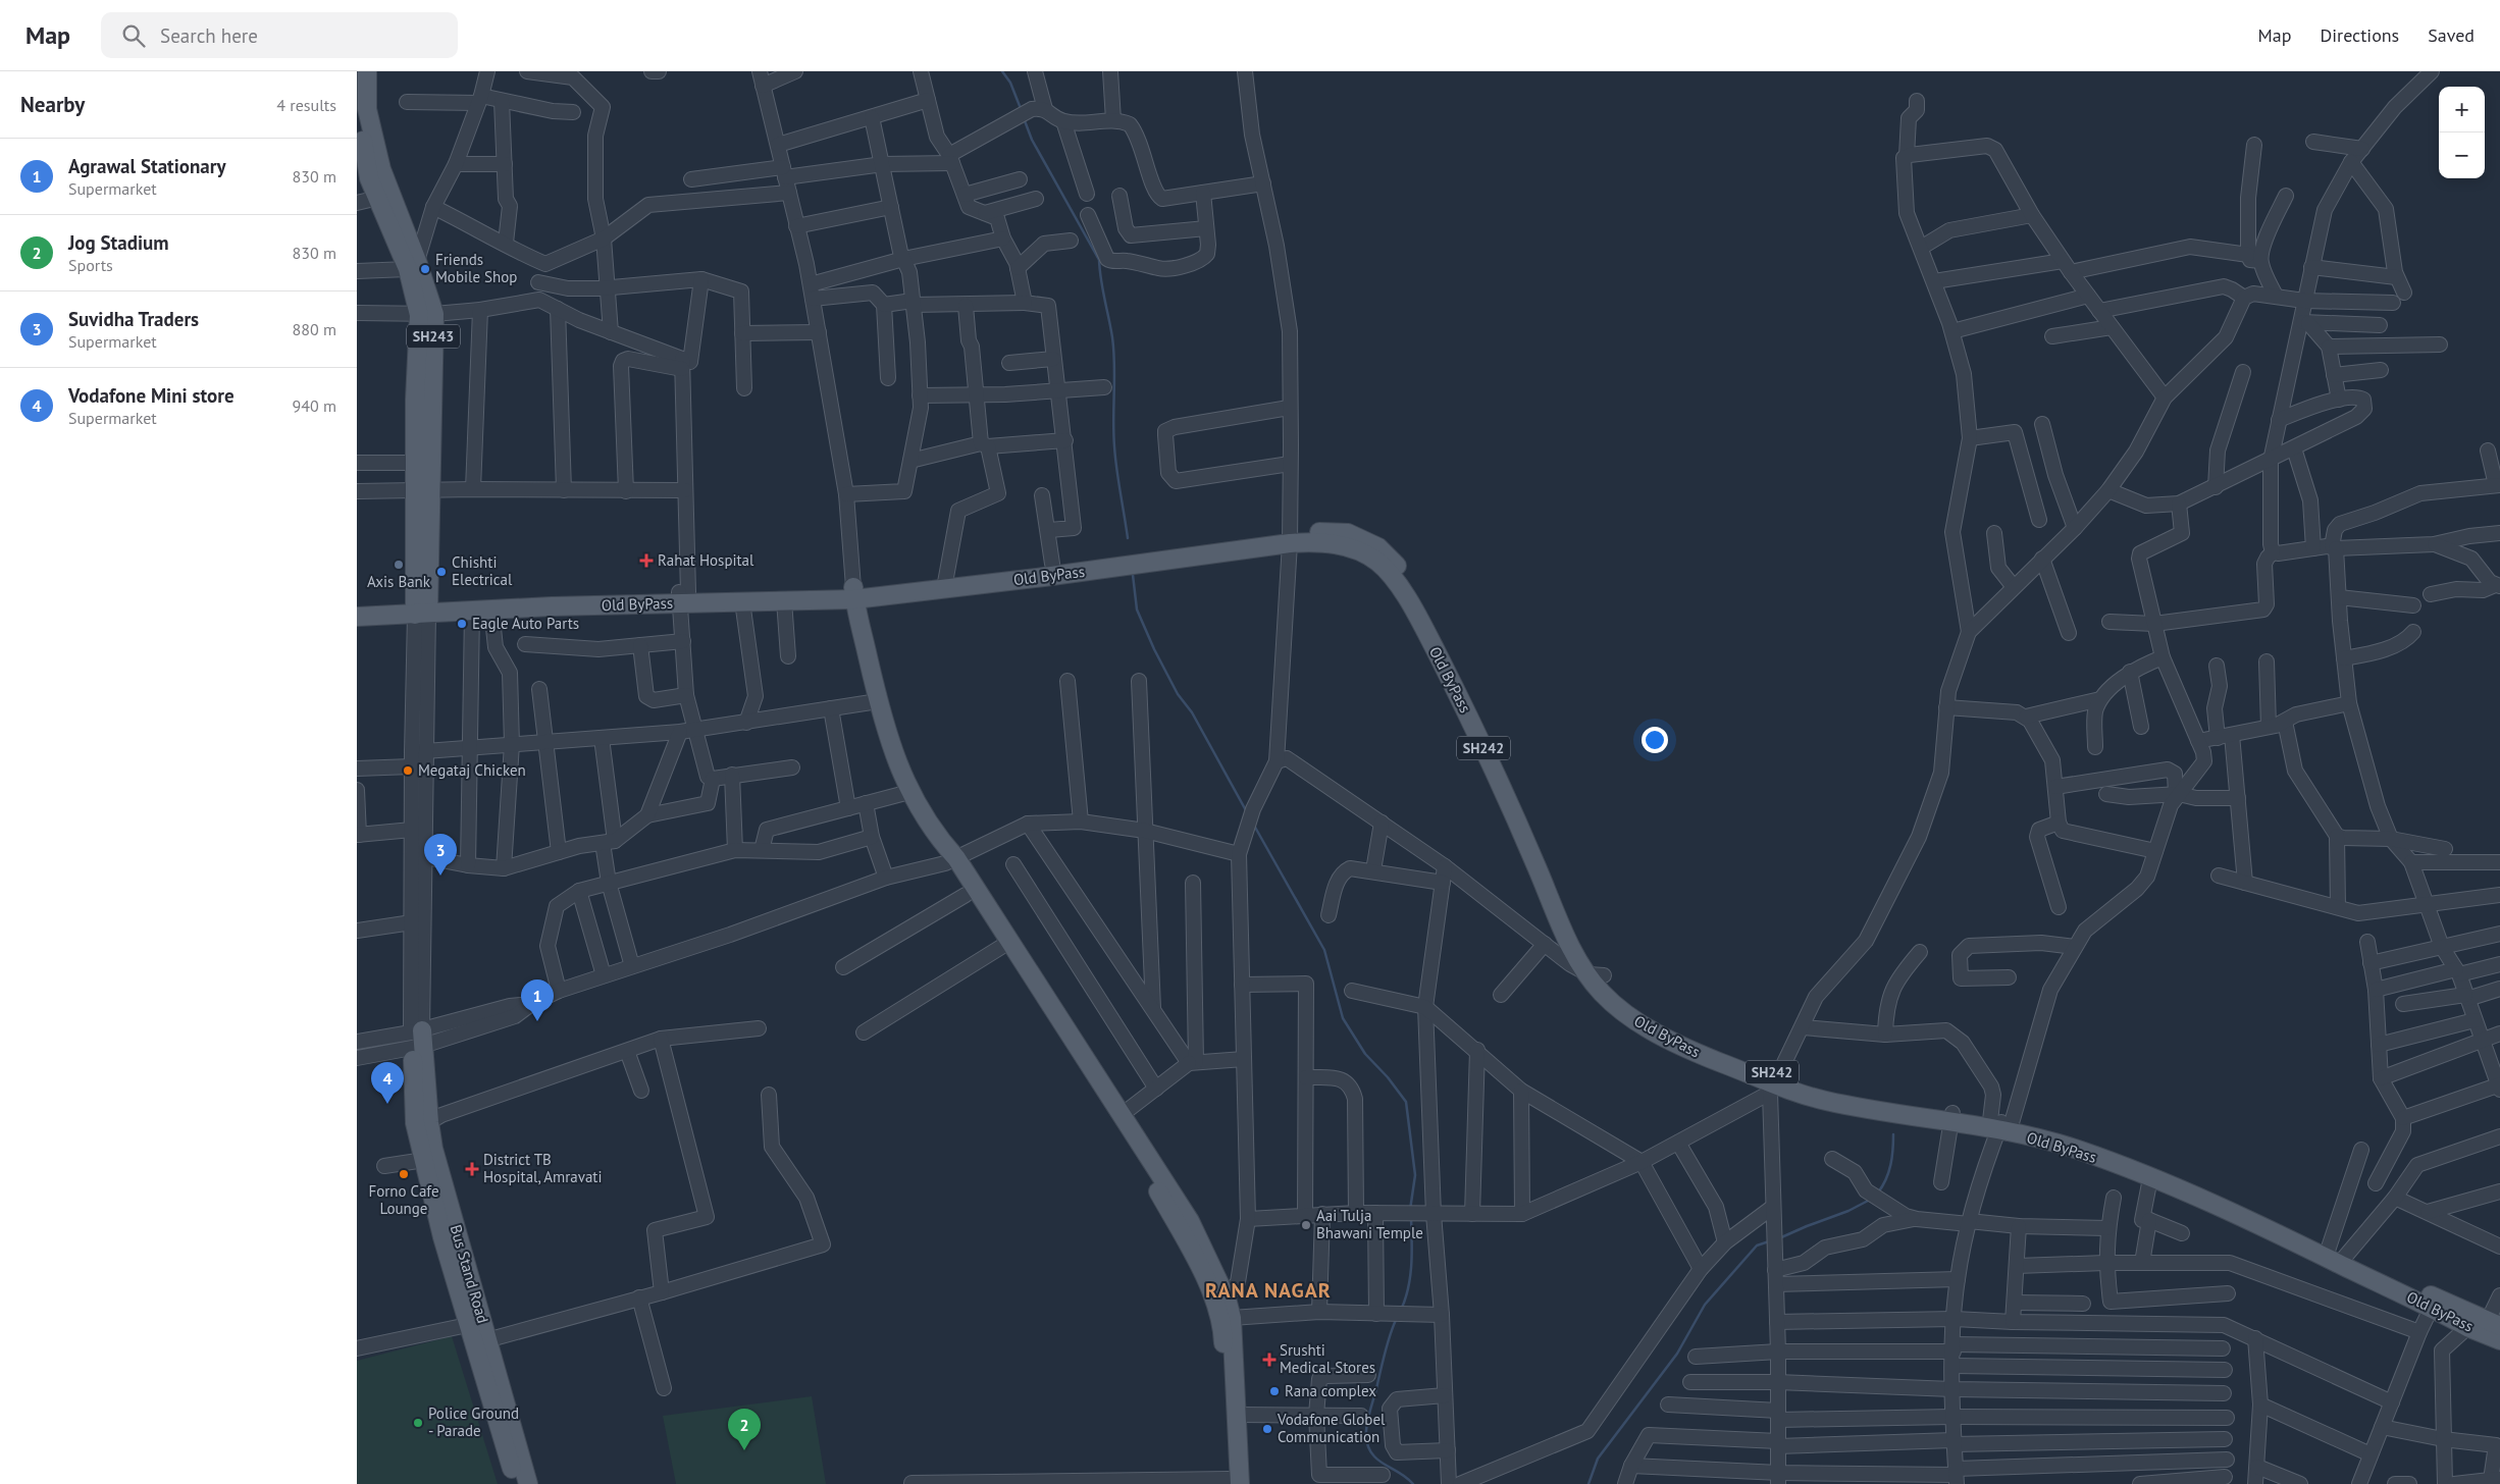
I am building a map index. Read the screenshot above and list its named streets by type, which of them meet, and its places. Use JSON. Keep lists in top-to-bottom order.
{
  "streets": {
    "main road": [
      "SH243",
      "Old ByPass",
      "SH242",
      "Bus Stand Road"
    ]
  },
  "crossings": [
    ["SH243", "Old ByPass"]
  ],
  "districts": ["RANA NAGAR"],
  "places": {
    "other": [
      "Friends Mobile Shop",
      "Axis Bank",
      "Chishti Electrical",
      "Eagle Auto Parts",
      "Megataj Chicken",
      "Forno Cafe Lounge",
      "Aai Tulja Bhawani Temple",
      "Rana complex",
      "Police Ground - Parade",
      "Vodafone Globel Communication"
    ],
    "health": ["Rahat Hospital", "District TB Hospital, Amravati", "Srushti Medical Stores"]
  },
  "page": {
    "header": "Map",
    "search": "Search here",
    "nav": ["Map", "Directions", "Saved"],
    "heading": ["Nearby", "4 results"],
    "map_buttons": ["+", "−"],
    "list": [
      {
        "mark": "1",
        "name": "Agrawal Stationary",
        "note": "Supermarket",
        "value": "830 m"
      },
      {
        "mark": "2",
        "name": "Jog Stadium",
        "note": "Sports",
        "value": "830 m"
      },
      {
        "mark": "3",
        "name": "Suvidha Traders",
        "note": "Supermarket",
        "value": "880 m"
      },
      {
        "mark": "4",
        "name": "Vodafone Mini store",
        "note": "Supermarket",
        "value": "940 m"
      }
    ],
    "pins": [
      "3",
      "1",
      "4",
      "2"
    ]
  }
}
